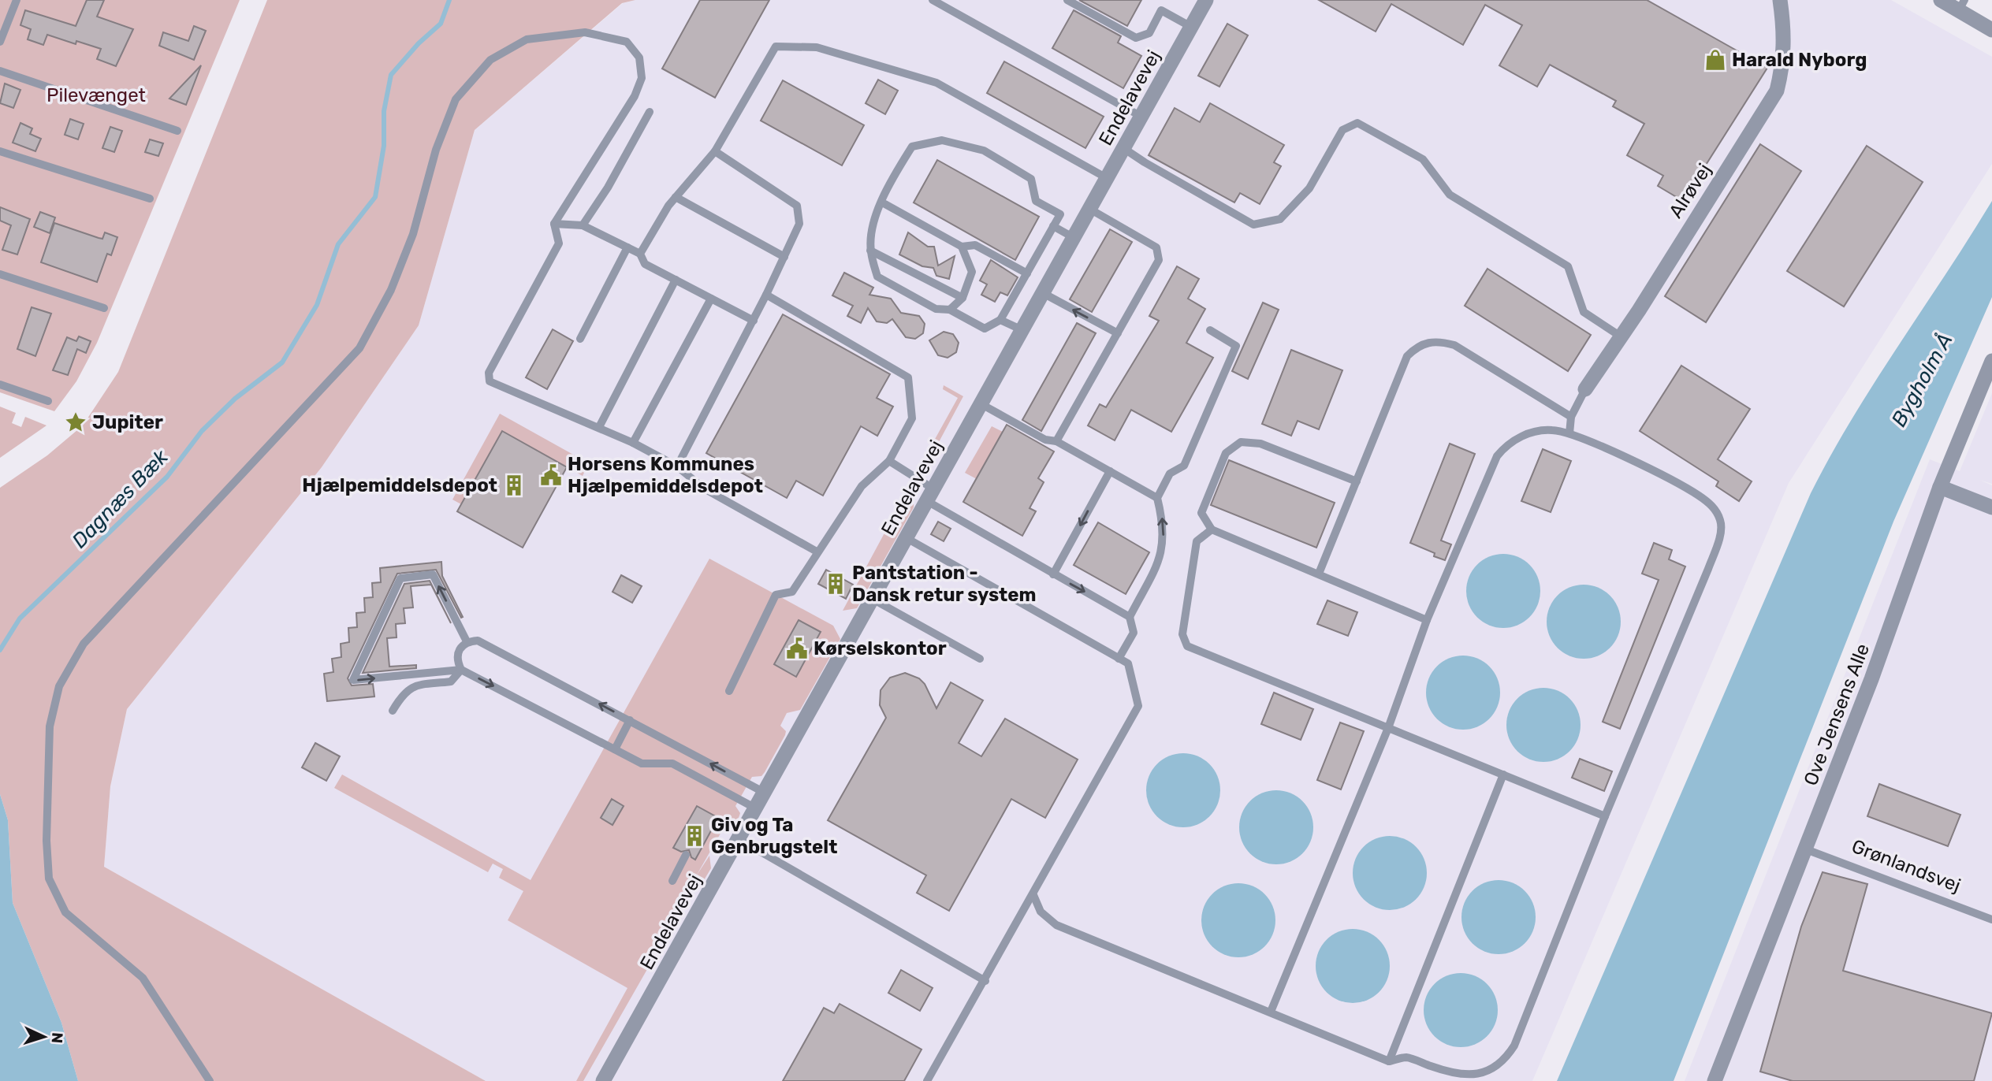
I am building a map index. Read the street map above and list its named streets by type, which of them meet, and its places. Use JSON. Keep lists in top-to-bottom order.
{
  "streets": {
    "street": ["Endelavevej", "Alrøvej", "Ove Jensens Alle"],
    "lane": ["Grønlandsvej"]
  },
  "crossings": [
    ["Ove Jensens Alle", "Grønlandsvej"]
  ],
  "water": ["Bygholm Å", "Dagnæs Bæk"],
  "parks": ["Pilevænget"],
  "places": {
    "shop": ["Harald Nyborg"],
    "place": ["Jupiter"],
    "public building": ["Horsens Kommunes Hjælpemiddelsdepot", "Kørselskontor"],
    "building": ["Hjælpemiddelsdepot", "Pantstation - Dansk retur system", "Giv og Ta Genbrugstelt"]
  },
  "north": "right"
}
